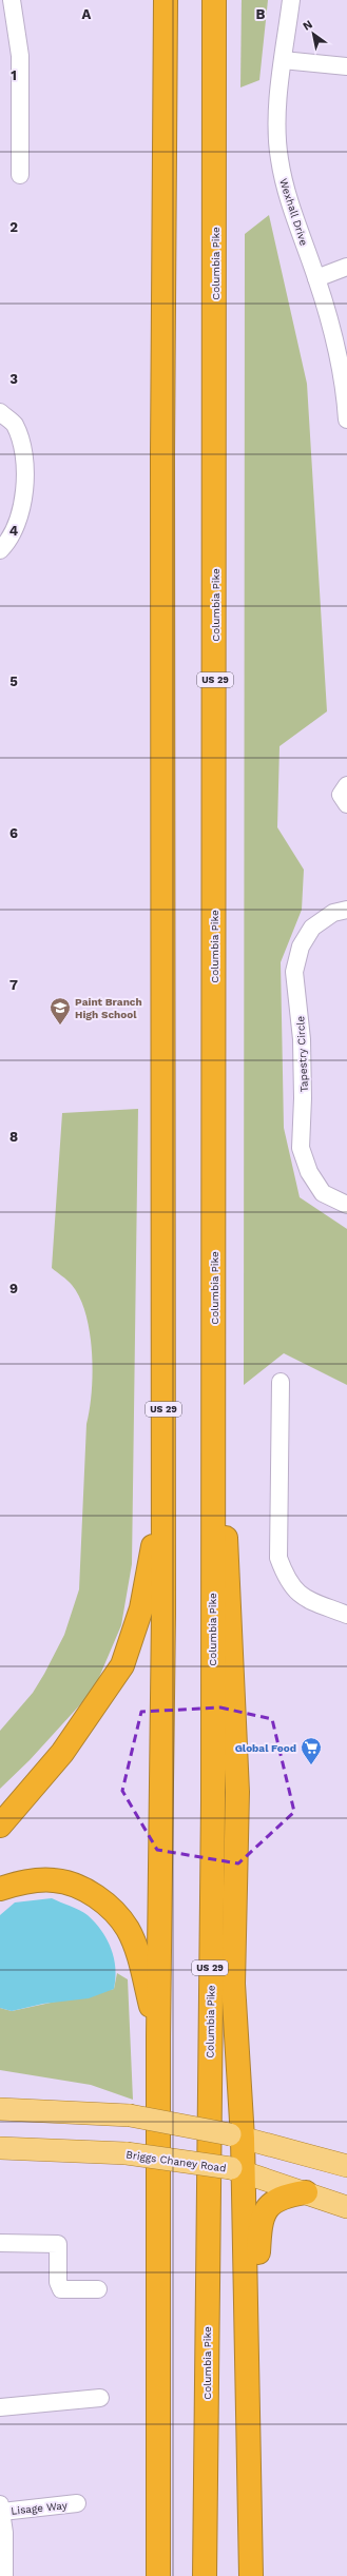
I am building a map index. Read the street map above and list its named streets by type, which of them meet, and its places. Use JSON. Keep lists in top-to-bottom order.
{
  "streets": {
    "highway": ["Columbia Pike", "US 29"],
    "main road": ["Briggs Chaney Road"],
    "street": ["Wexhall Drive", "Tapestry Circle", "Lisage Way"]
  },
  "places": {
    "school or university": ["Paint Branch High School"],
    "supermarket": ["Global Food"]
  },
  "north": "top left",
  "grid": {
    "columns": ["A", "B"],
    "rows": [
      "1",
      "2",
      "3",
      "4",
      "5",
      "6",
      "7",
      "8",
      "9"
    ]
  }
}
